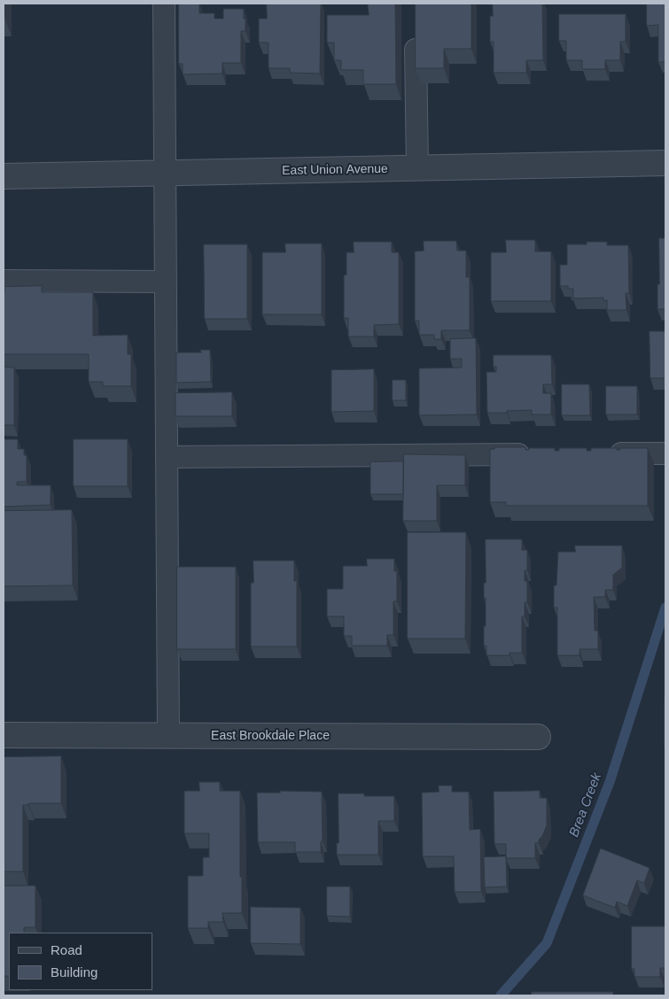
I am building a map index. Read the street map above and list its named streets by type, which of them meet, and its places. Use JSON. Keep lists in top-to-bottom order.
{
  "streets": {
    "street": ["East Union Avenue", "East Brookdale Place"]
  },
  "water": ["Brea Creek"],
  "legend": ["Road", "Building"]
}
